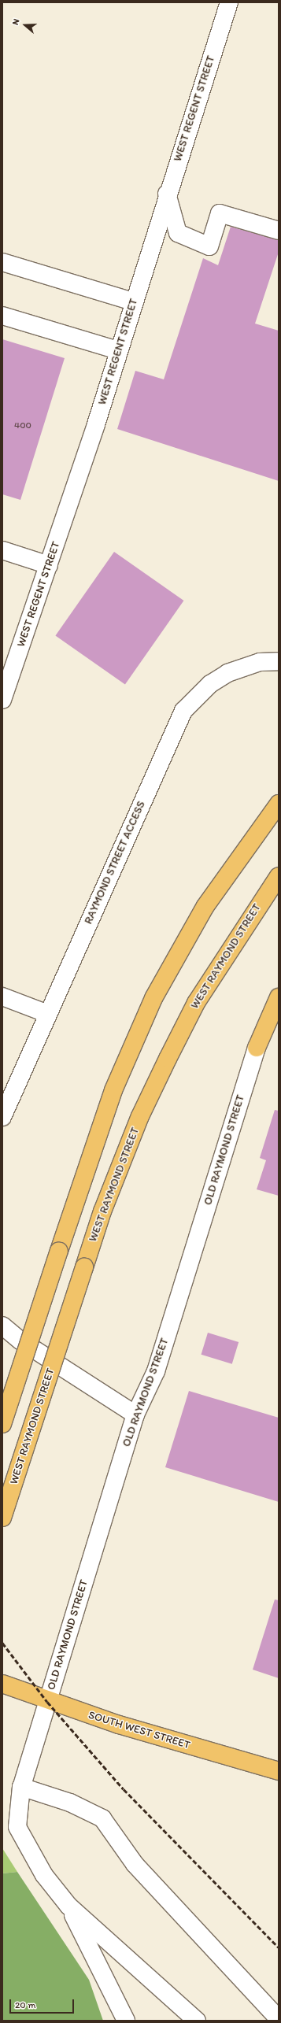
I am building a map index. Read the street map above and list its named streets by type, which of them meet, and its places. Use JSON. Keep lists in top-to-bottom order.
{
  "streets": {
    "main road": ["WEST RAYMOND STREET", "SOUTH WEST STREET"],
    "street": ["WEST REGENT STREET", "RAYMOND STREET ACCESS", "OLD RAYMOND STREET"]
  },
  "crossings": [
    ["OLD RAYMOND STREET", "SOUTH WEST STREET"]
  ],
  "house_numbers": ["400"],
  "scale_bar": "20 m",
  "north": "left"
}
